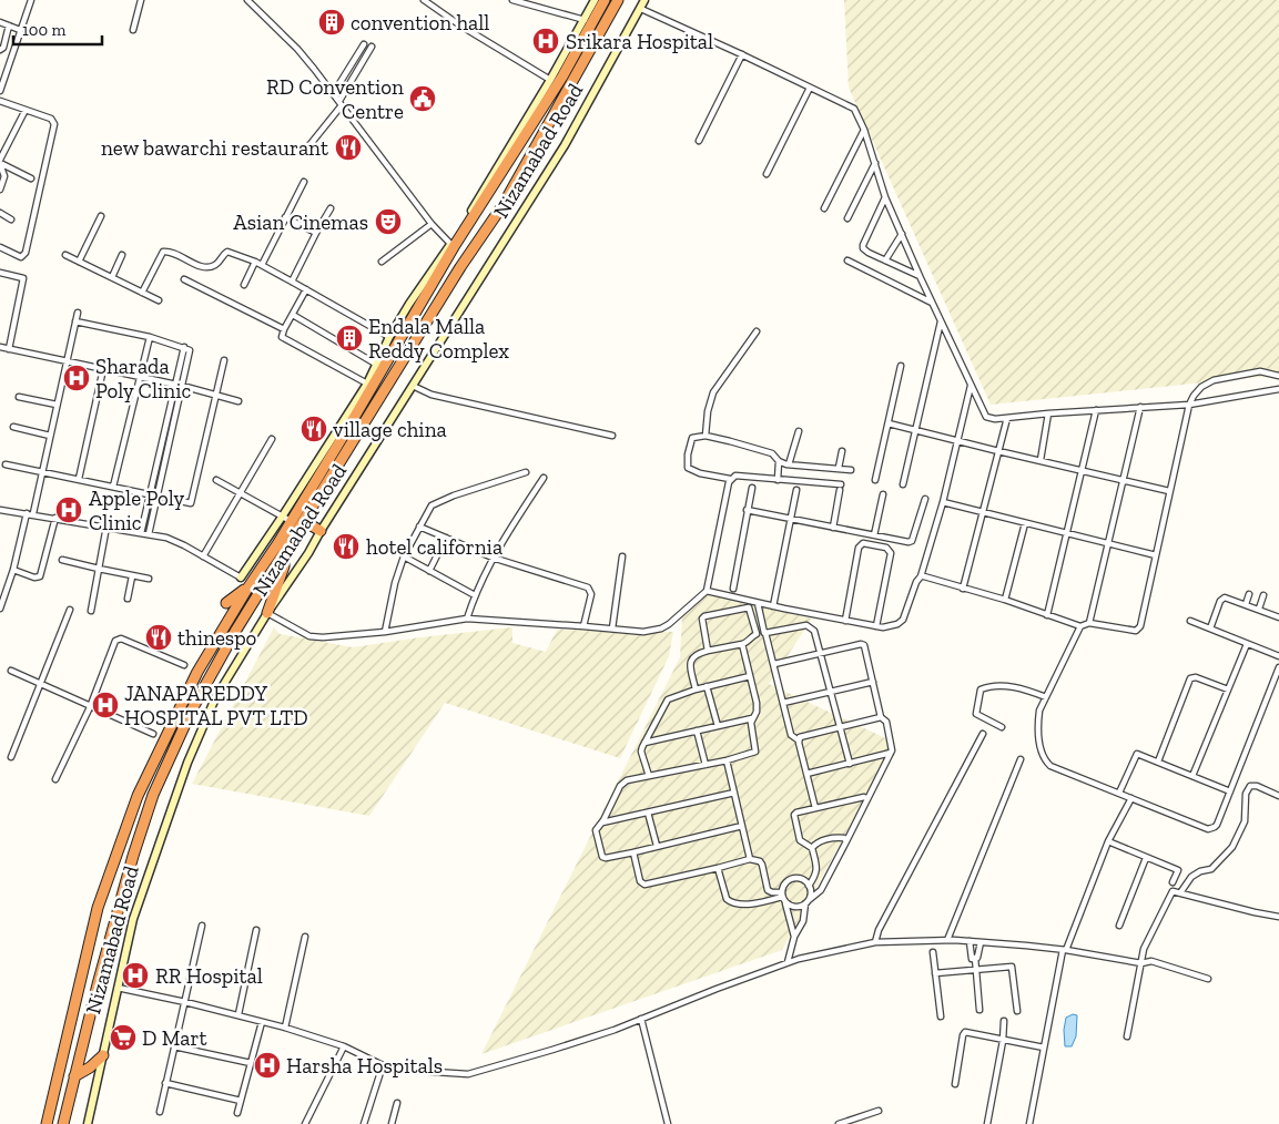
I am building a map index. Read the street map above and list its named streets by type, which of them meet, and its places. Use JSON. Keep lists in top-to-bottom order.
{
  "streets": {
    "highway": ["Nizamabad Road"]
  },
  "places": {
    "building": ["convention hall", "Endala Malla Reddy Complex"],
    "hospital": [
      "Srikara Hospital",
      "Sharada Poly Clinic",
      "Apple Poly Clinic",
      "JANAPAREDDY HOSPITAL PVT LTD",
      "RR Hospital",
      "Harsha Hospitals"
    ],
    "public building": ["RD Convention Centre"],
    "restaurant": [
      "new bawarchi restaurant",
      "village china",
      "hotel california",
      "thinespo"
    ],
    "theatre": ["Asian Cinemas"],
    "supermarket": ["D Mart"]
  },
  "scale_bar": "100 m"
}
